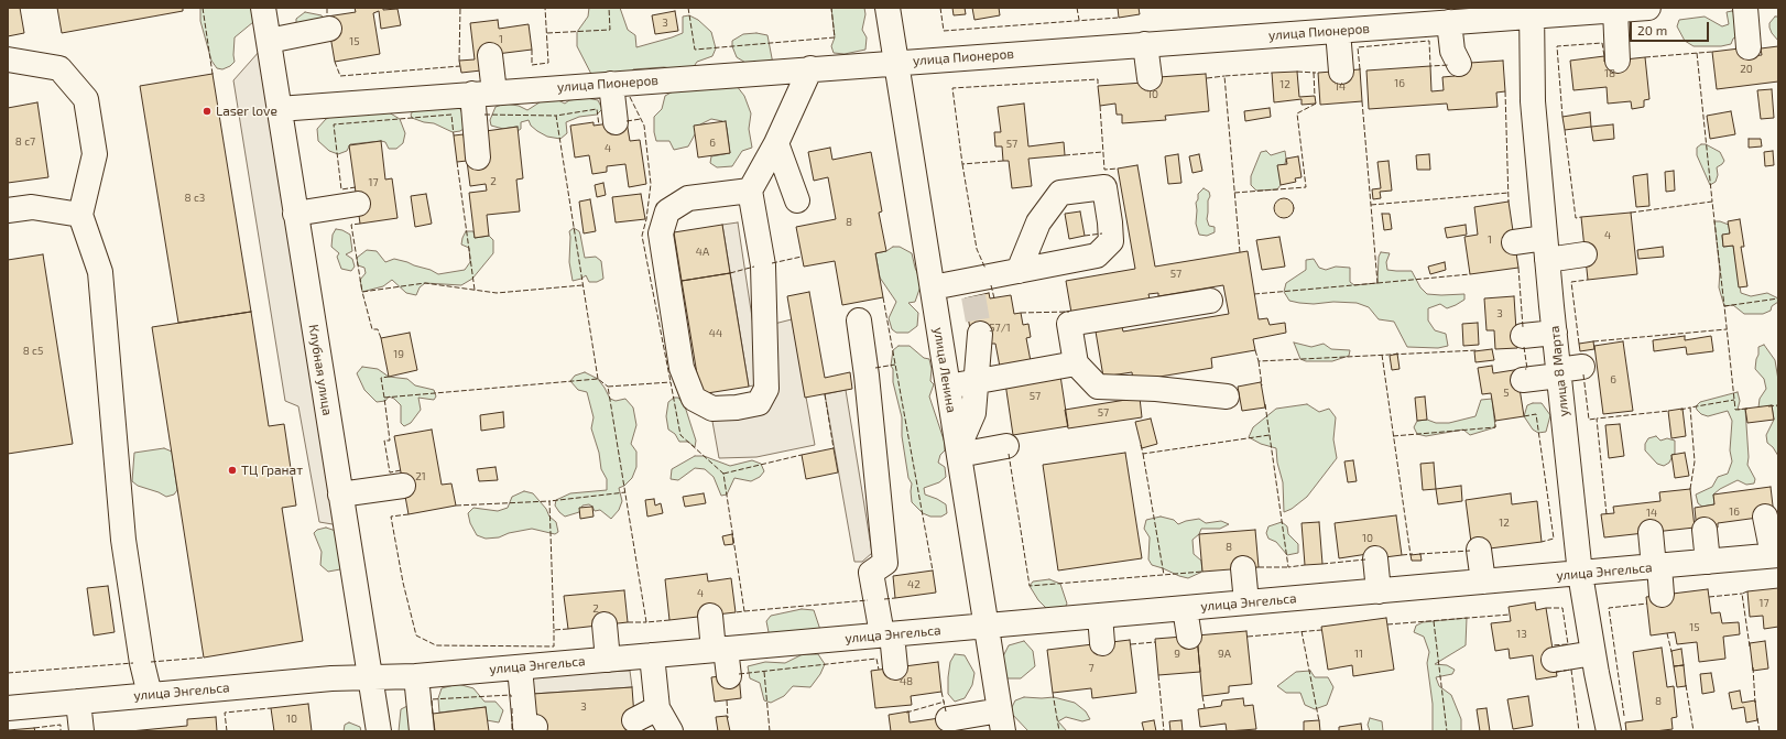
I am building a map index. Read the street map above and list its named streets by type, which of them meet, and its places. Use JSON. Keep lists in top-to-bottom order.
{
  "streets": {
    "street": [
      "улица Пионеров",
      "Клубная улица",
      "улица Ленина",
      "улица 8 Марта",
      "улица Энгельса"
    ]
  },
  "crossings": [
    ["улица Пионеров", "Клубная улица"],
    ["улица Пионеров", "улица Ленина"],
    ["улица Пионеров", "улица 8 Марта"],
    ["Клубная улица", "улица Энгельса"],
    ["улица Ленина", "улица Энгельса"],
    ["улица 8 Марта", "улица Энгельса"]
  ],
  "places": ["Laser love", "ТЦ Гранат"],
  "house_numbers": [
    "3",
    "1",
    "15",
    "20",
    "18",
    "16",
    "12",
    "14",
    "10",
    "8 с7",
    "6",
    "57",
    "4",
    "2",
    "17",
    "8 с3",
    "8",
    "4",
    "1",
    "4А",
    "57",
    "3",
    "57/1",
    "44",
    "8 с5",
    "19",
    "6",
    "5",
    "57",
    "57",
    "21",
    "16",
    "14",
    "12",
    "10",
    "8",
    "42",
    "4",
    "17",
    "2",
    "15",
    "13",
    "9",
    "9А",
    "11",
    "7",
    "48",
    "8",
    "3",
    "10"
  ],
  "scale_bar": "20 m"
}
